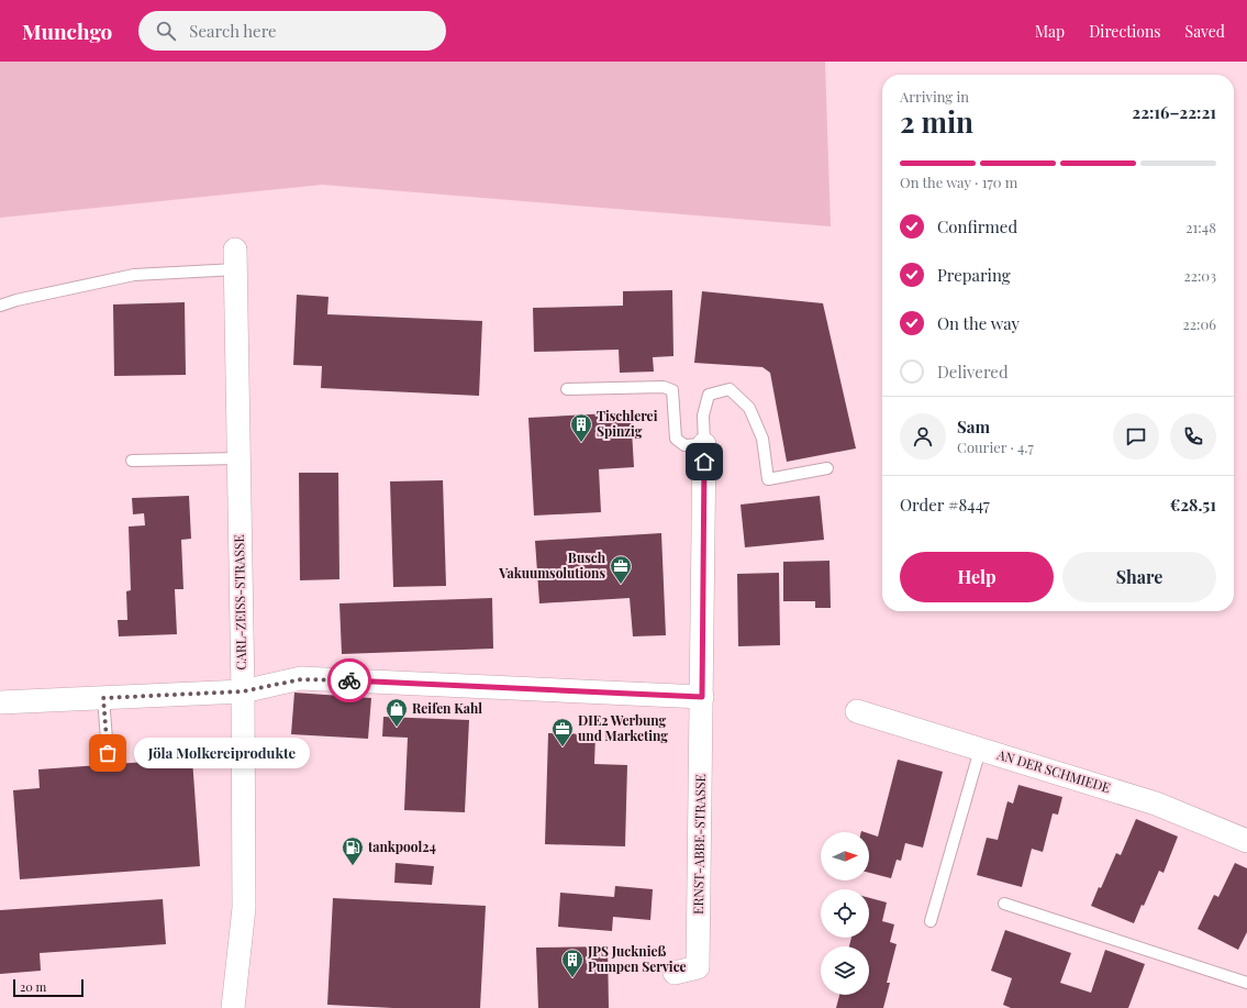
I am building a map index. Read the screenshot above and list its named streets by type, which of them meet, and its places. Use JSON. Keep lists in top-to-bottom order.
{
  "streets": {
    "street": ["CARL-ZEISS-STRASSE", "AN DER SCHMIEDE", "ERNST-ABBE-STRASSE"]
  },
  "places": {
    "building": ["Tischlerei Spinzig", "JPS Jucknieß Pumpen Service"],
    "office": ["Busch Vakuumsolutions", "DIE2 Werbung und Marketing"],
    "shop": ["Reifen Kahl"],
    "other": ["Jöla Molkereiprodukte"],
    "fuel station": ["tankpool24"]
  },
  "scale_bar": "20 m",
  "north": "right",
  "page": {
    "header": "Munchgo",
    "search": "Search here",
    "nav": ["Map", "Directions", "Saved"],
    "heading": ["2 min", "Arriving in", "22:16–22:21"],
    "panel": [
      "Sam",
      "Courier · 4.7",
      "Order #8447",
      "€28.51"
    ],
    "bar": "On the way · 170 m",
    "list": [
      ["Confirmed", "21:48"],
      ["Preparing", "22:03"],
      ["On the way", "22:06"],
      "Delivered"
    ],
    "buttons": ["Help", "Share"],
    "bubble": "Jöla Molkereiprodukte",
    "scale": "20 m"
  }
}
